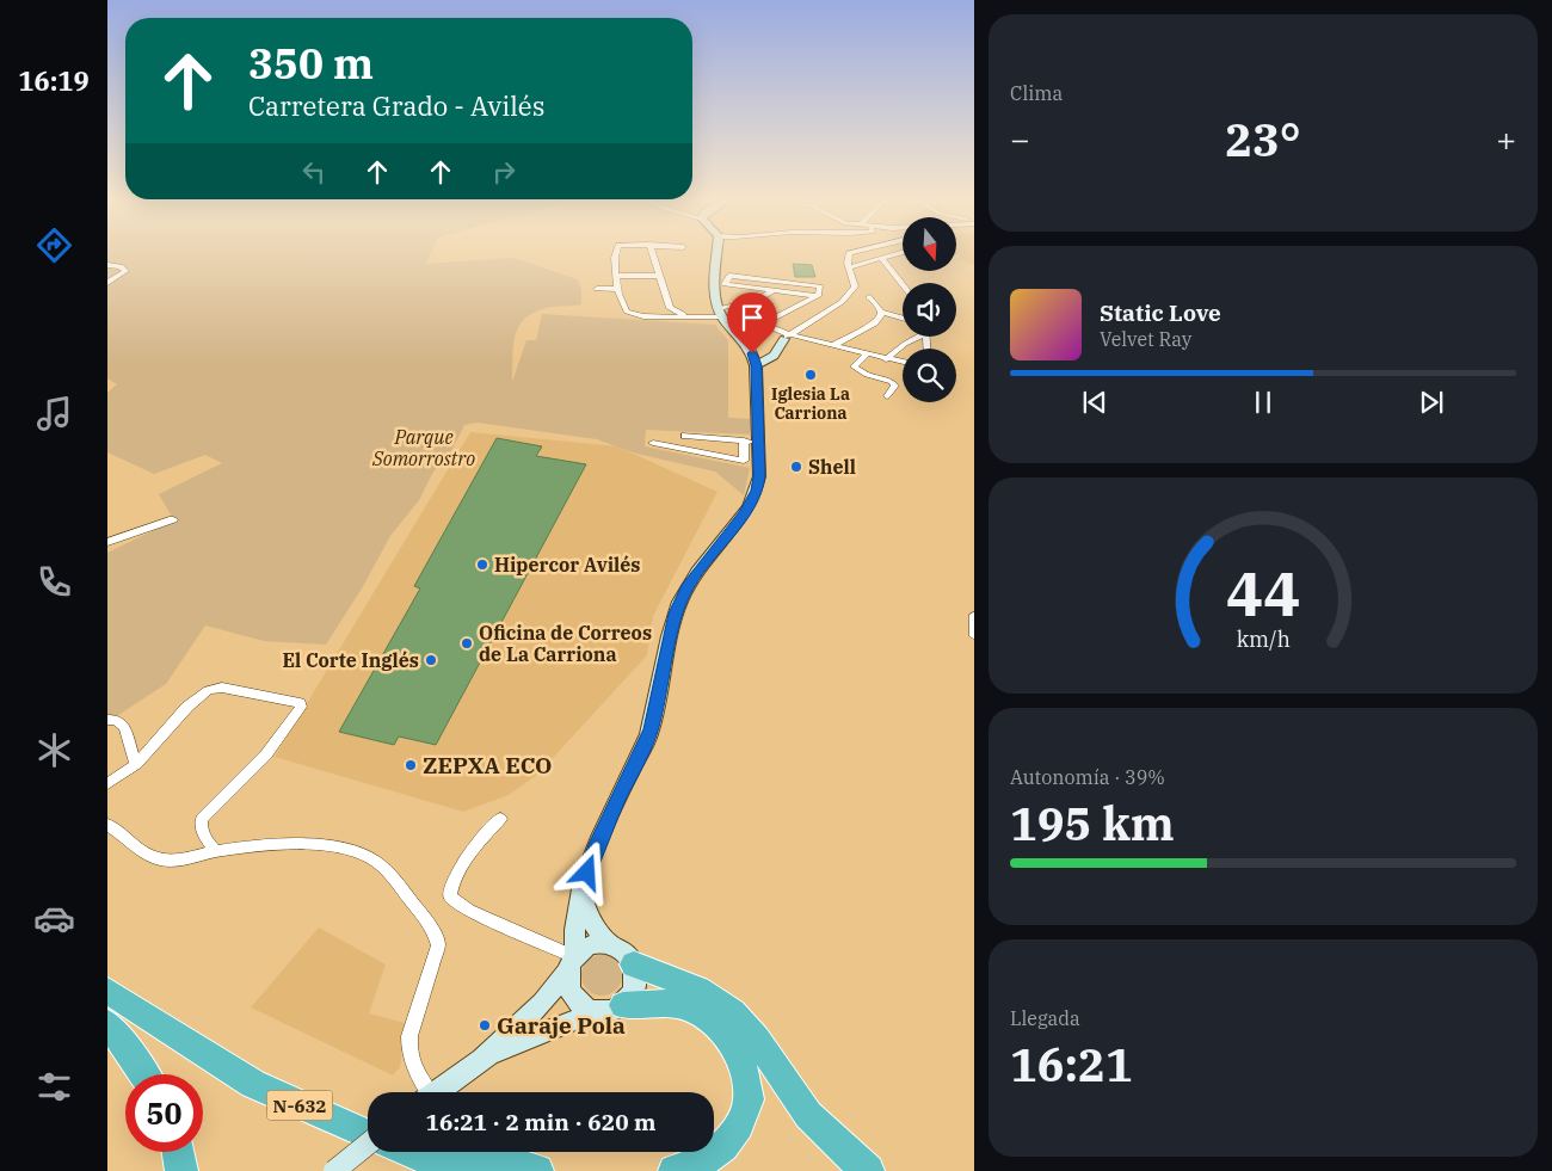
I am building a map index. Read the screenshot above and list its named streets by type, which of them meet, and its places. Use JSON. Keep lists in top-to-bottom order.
{
  "streets": {
    "highway": ["N-632"]
  },
  "parks": ["Parque Somorrostro"],
  "places": [
    "Iglesia La Carriona",
    "Shell",
    "Hipercor Avilés",
    "Oficina de Correos de La Carriona",
    "El Corte Inglés",
    "ZEPXA ECO",
    "Garaje Pola"
  ],
  "north": "bottom",
  "page": {
    "tabs": "16:19",
    "tile": [
      "Clima",
      ["Autonomía · 39%", "195 km"],
      ["Llegada", "16:21"]
    ],
    "turn": ["350 m", "Carretera Grado - Avilés"],
    "heat": ["−", "23°", "+"],
    "song": ["Static Love", "Velvet Ray"],
    "limit": "50",
    "trip": "16:21 · 2 min · 620 m",
    "gauge": ["44", "km/h"]
  }
}
